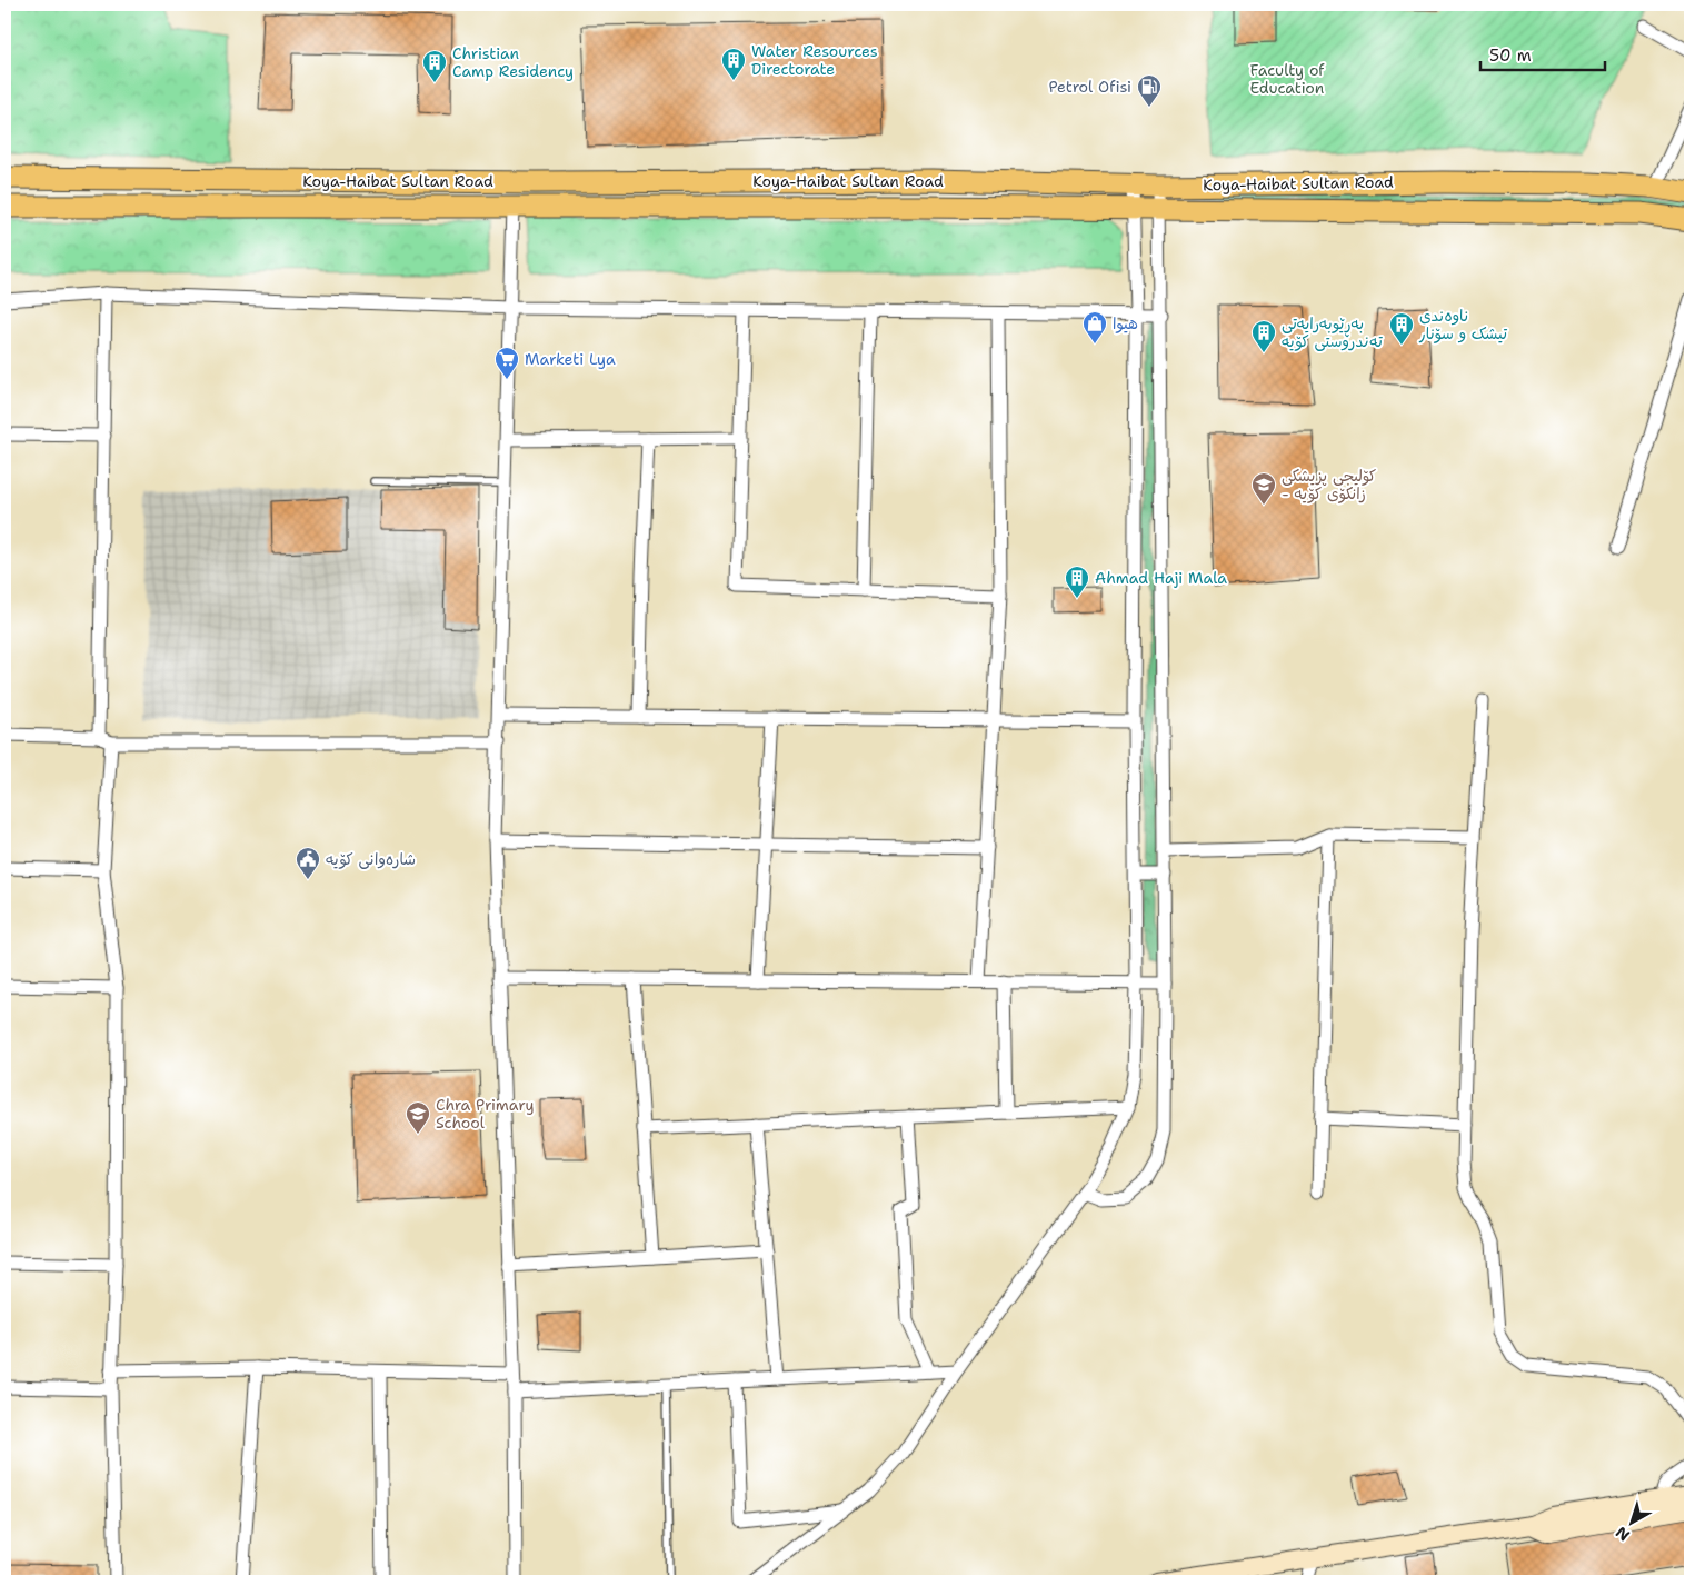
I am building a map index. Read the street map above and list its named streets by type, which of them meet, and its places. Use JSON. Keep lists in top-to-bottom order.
{
  "streets": {
    "main road": ["Koya-Haibat Sultan Road"]
  },
  "parks": ["Faculty of Education"],
  "places": {
    "building": [
      "Water Resources Directorate",
      "Christian Camp Residency",
      "ناوەندی تیشک و سۆنار",
      "بەڕێوبەرایەتی تەندروستی کۆیە",
      "Ahmad Haji Mala"
    ],
    "fuel station": ["Petrol Ofisi"],
    "shop": ["هیوا"],
    "supermarket": ["Marketi Lya"],
    "school or university": ["کۆلیجی پزیشکی - زانکۆی کۆیە", "Chra Primary School"],
    "public building": ["شارەوانی کۆیە"]
  },
  "scale_bar": "50 m",
  "north": "bottom left"
}
